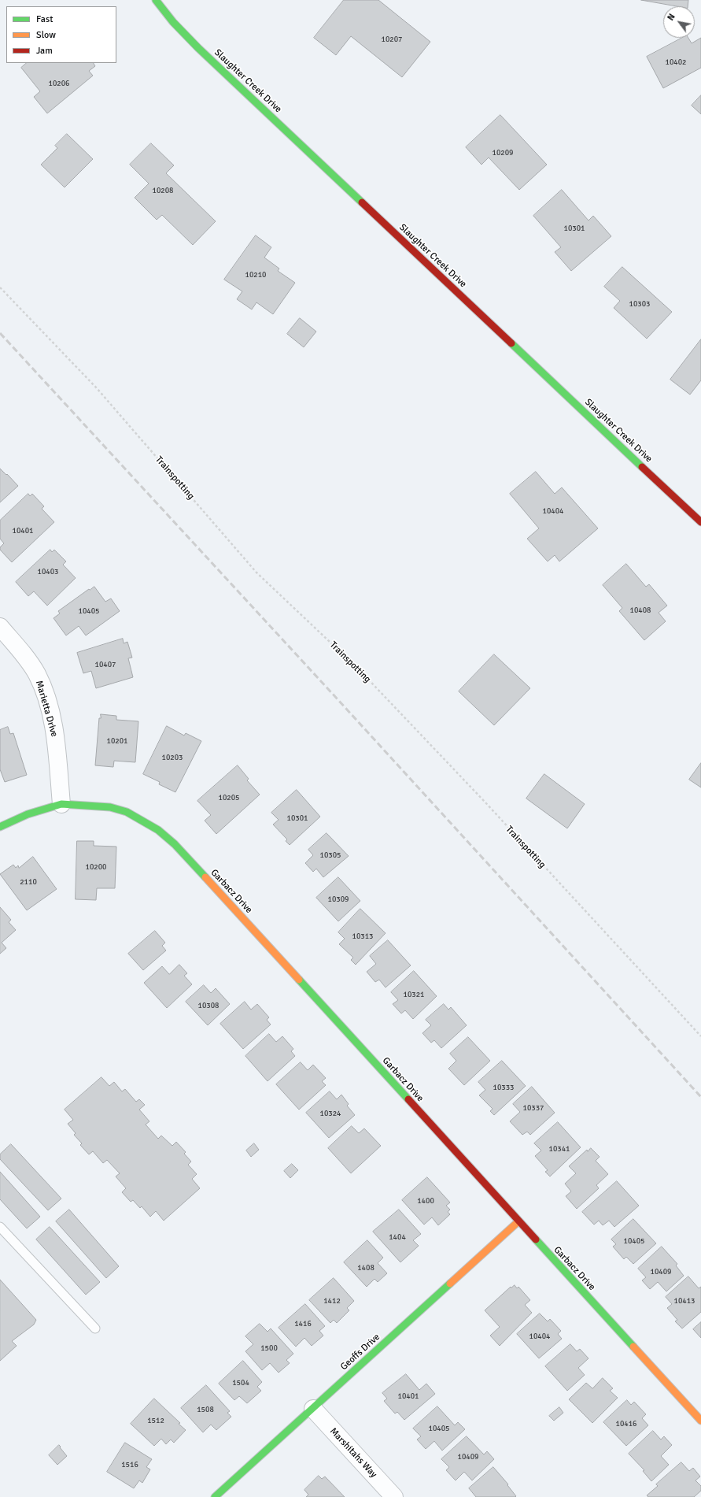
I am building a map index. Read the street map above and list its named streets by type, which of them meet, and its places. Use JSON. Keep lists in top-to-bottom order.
{
  "streets": {
    "street": [
      "Slaughter Creek Drive",
      "Marietta Drive",
      "Garbacz Drive",
      "Geoffs Drive",
      "Marshitahs Way"
    ],
    "path": ["Trainspotting"]
  },
  "crossings": [
    ["Marietta Drive", "Garbacz Drive"],
    ["Garbacz Drive", "Geoffs Drive"],
    ["Geoffs Drive", "Marshitahs Way"]
  ],
  "house_numbers": [
    "10207",
    "10402",
    "10206",
    "10209",
    "10208",
    "10301",
    "10210",
    "10303",
    "10404",
    "10401",
    "10403",
    "10408",
    "10405",
    "10407",
    "10201",
    "10203",
    "10205",
    "10301",
    "10305",
    "10200",
    "2110",
    "10309",
    "10313",
    "10321",
    "10308",
    "10333",
    "10337",
    "10324",
    "10341",
    "1400",
    "1404",
    "10405",
    "1408",
    "10409",
    "1412",
    "10413",
    "1416",
    "10404",
    "1500",
    "1504",
    "10401",
    "1508",
    "1512",
    "10416",
    "10405",
    "10409",
    "1516"
  ],
  "legend": ["Fast", "Slow", "Jam"],
  "north": "top left"
}
